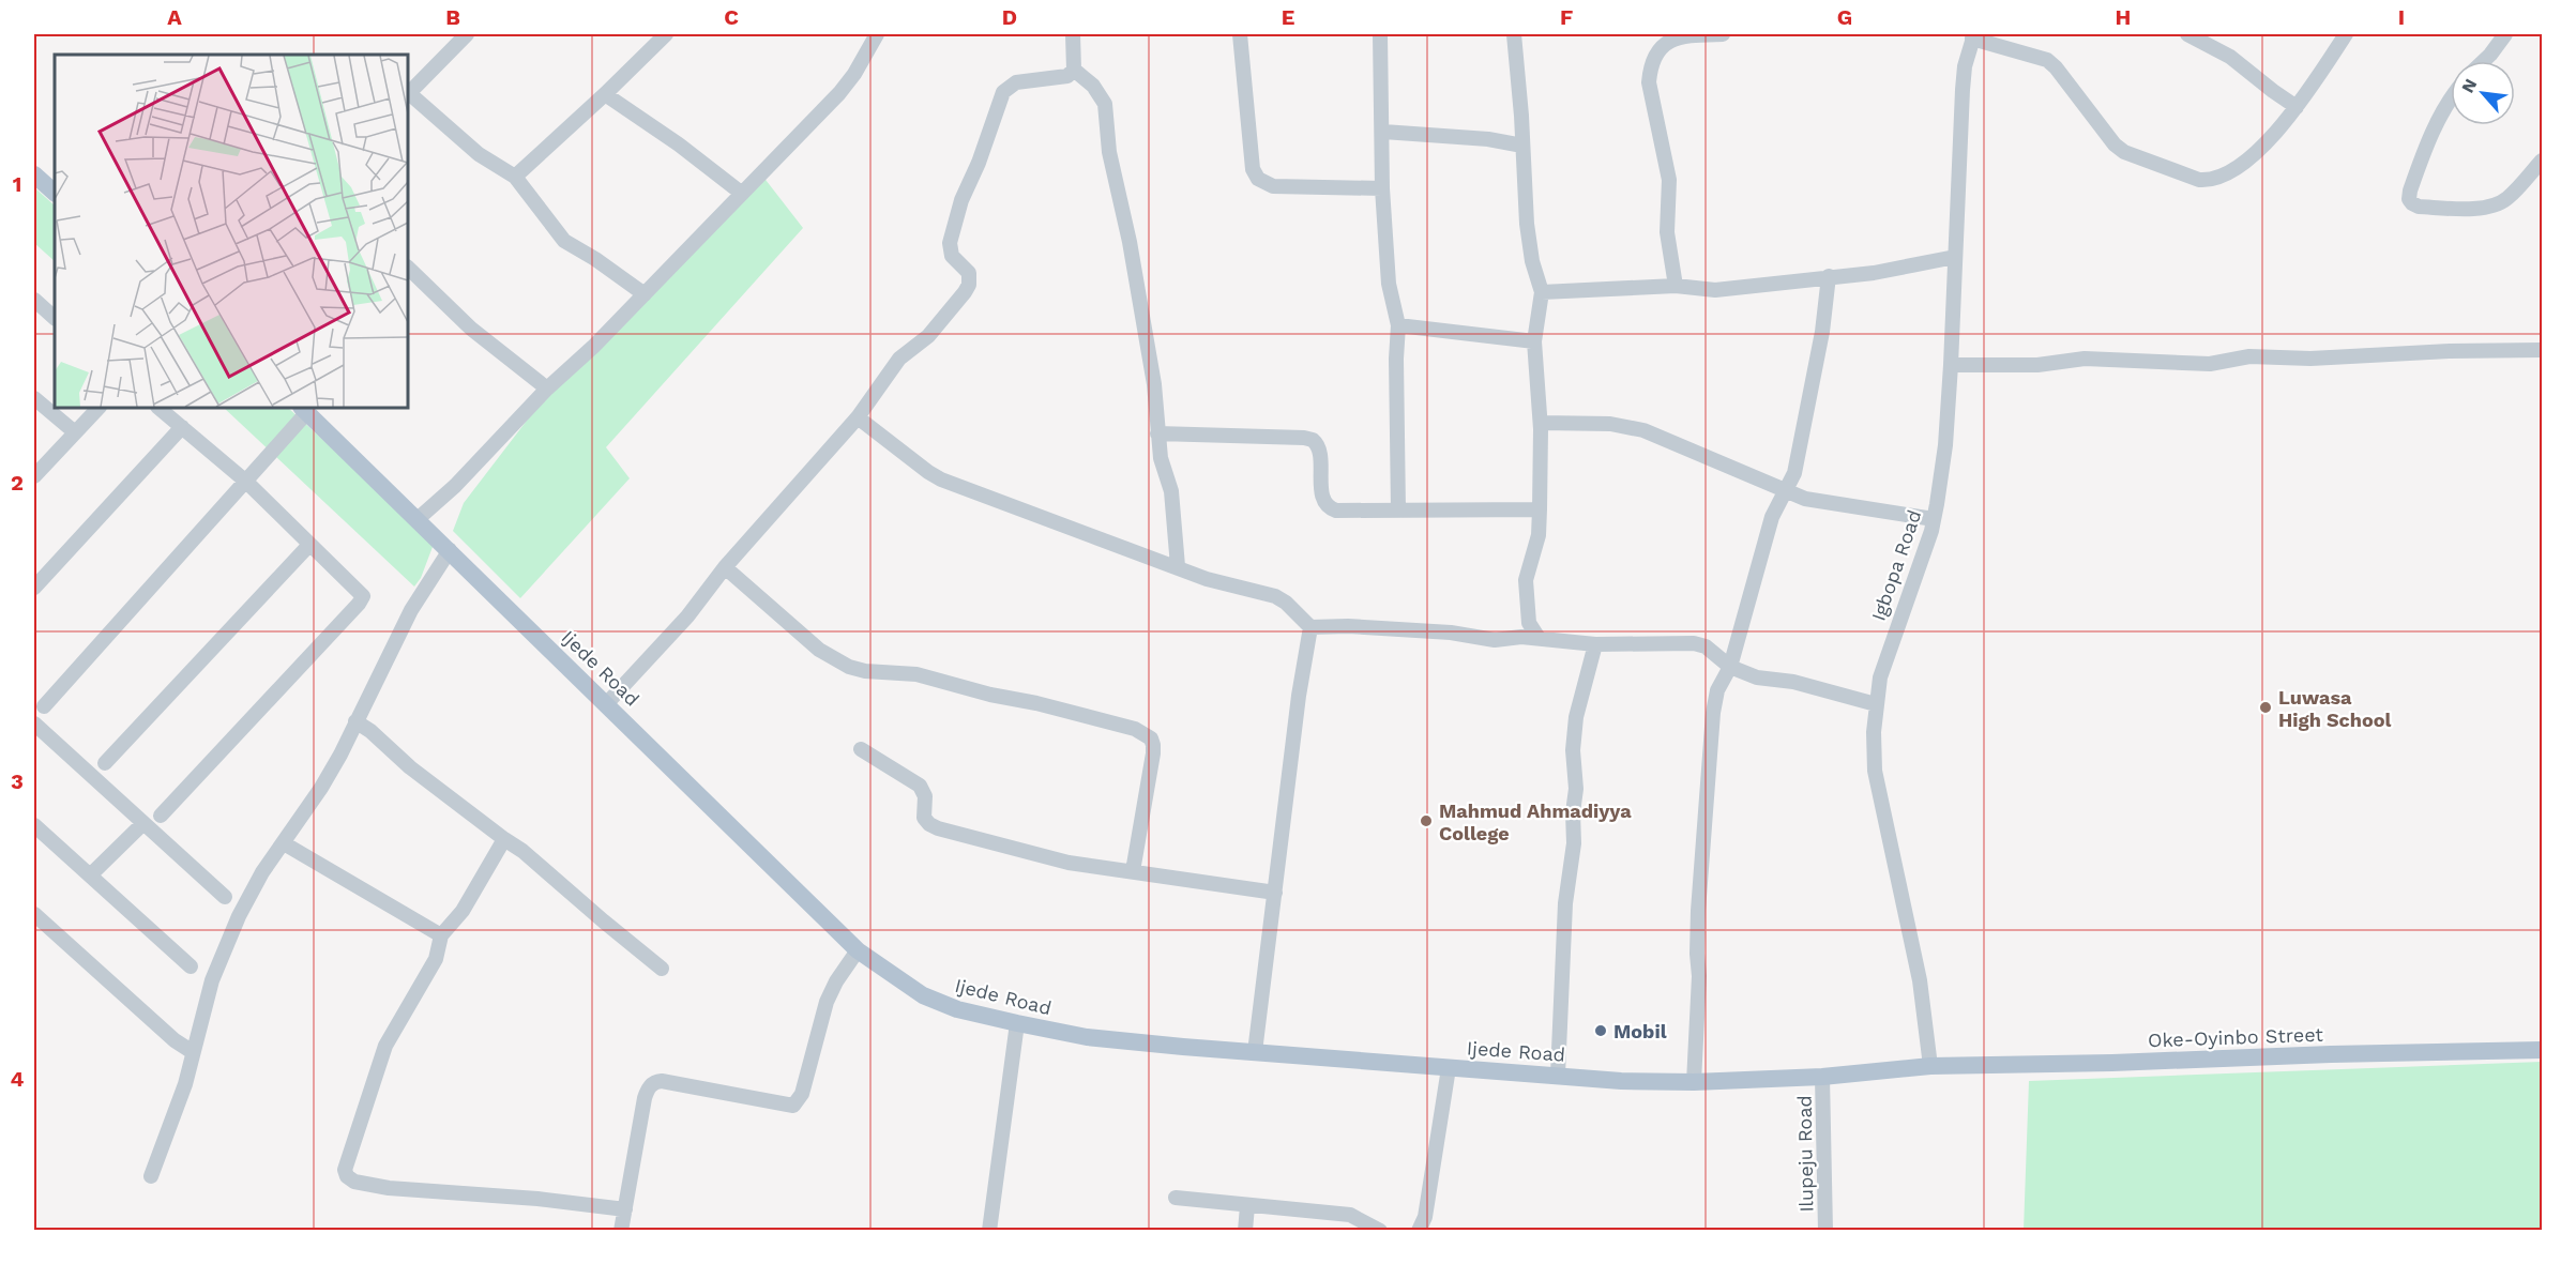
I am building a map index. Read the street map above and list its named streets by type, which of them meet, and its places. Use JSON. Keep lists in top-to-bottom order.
{
  "streets": {
    "main road": ["Ijede Road", "Oke-Oyinbo Street"],
    "street": ["Igbopa Road", "Ilupeju Road"]
  },
  "crossings": [
    ["Igbopa Road", "Ijede Road"],
    ["Igbopa Road", "Oke-Oyinbo Street"],
    ["Ijede Road", "Oke-Oyinbo Street"],
    ["Ijede Road", "Ilupeju Road"]
  ],
  "places": ["Luwasa High School", "Mahmud Ahmadiyya College", "Mobil"],
  "north": "top left",
  "grid": {
    "columns": [
      "A",
      "B",
      "C",
      "D",
      "E",
      "F",
      "G",
      "H",
      "I"
    ],
    "rows": [
      "1",
      "2",
      "3",
      "4"
    ]
  }
}
